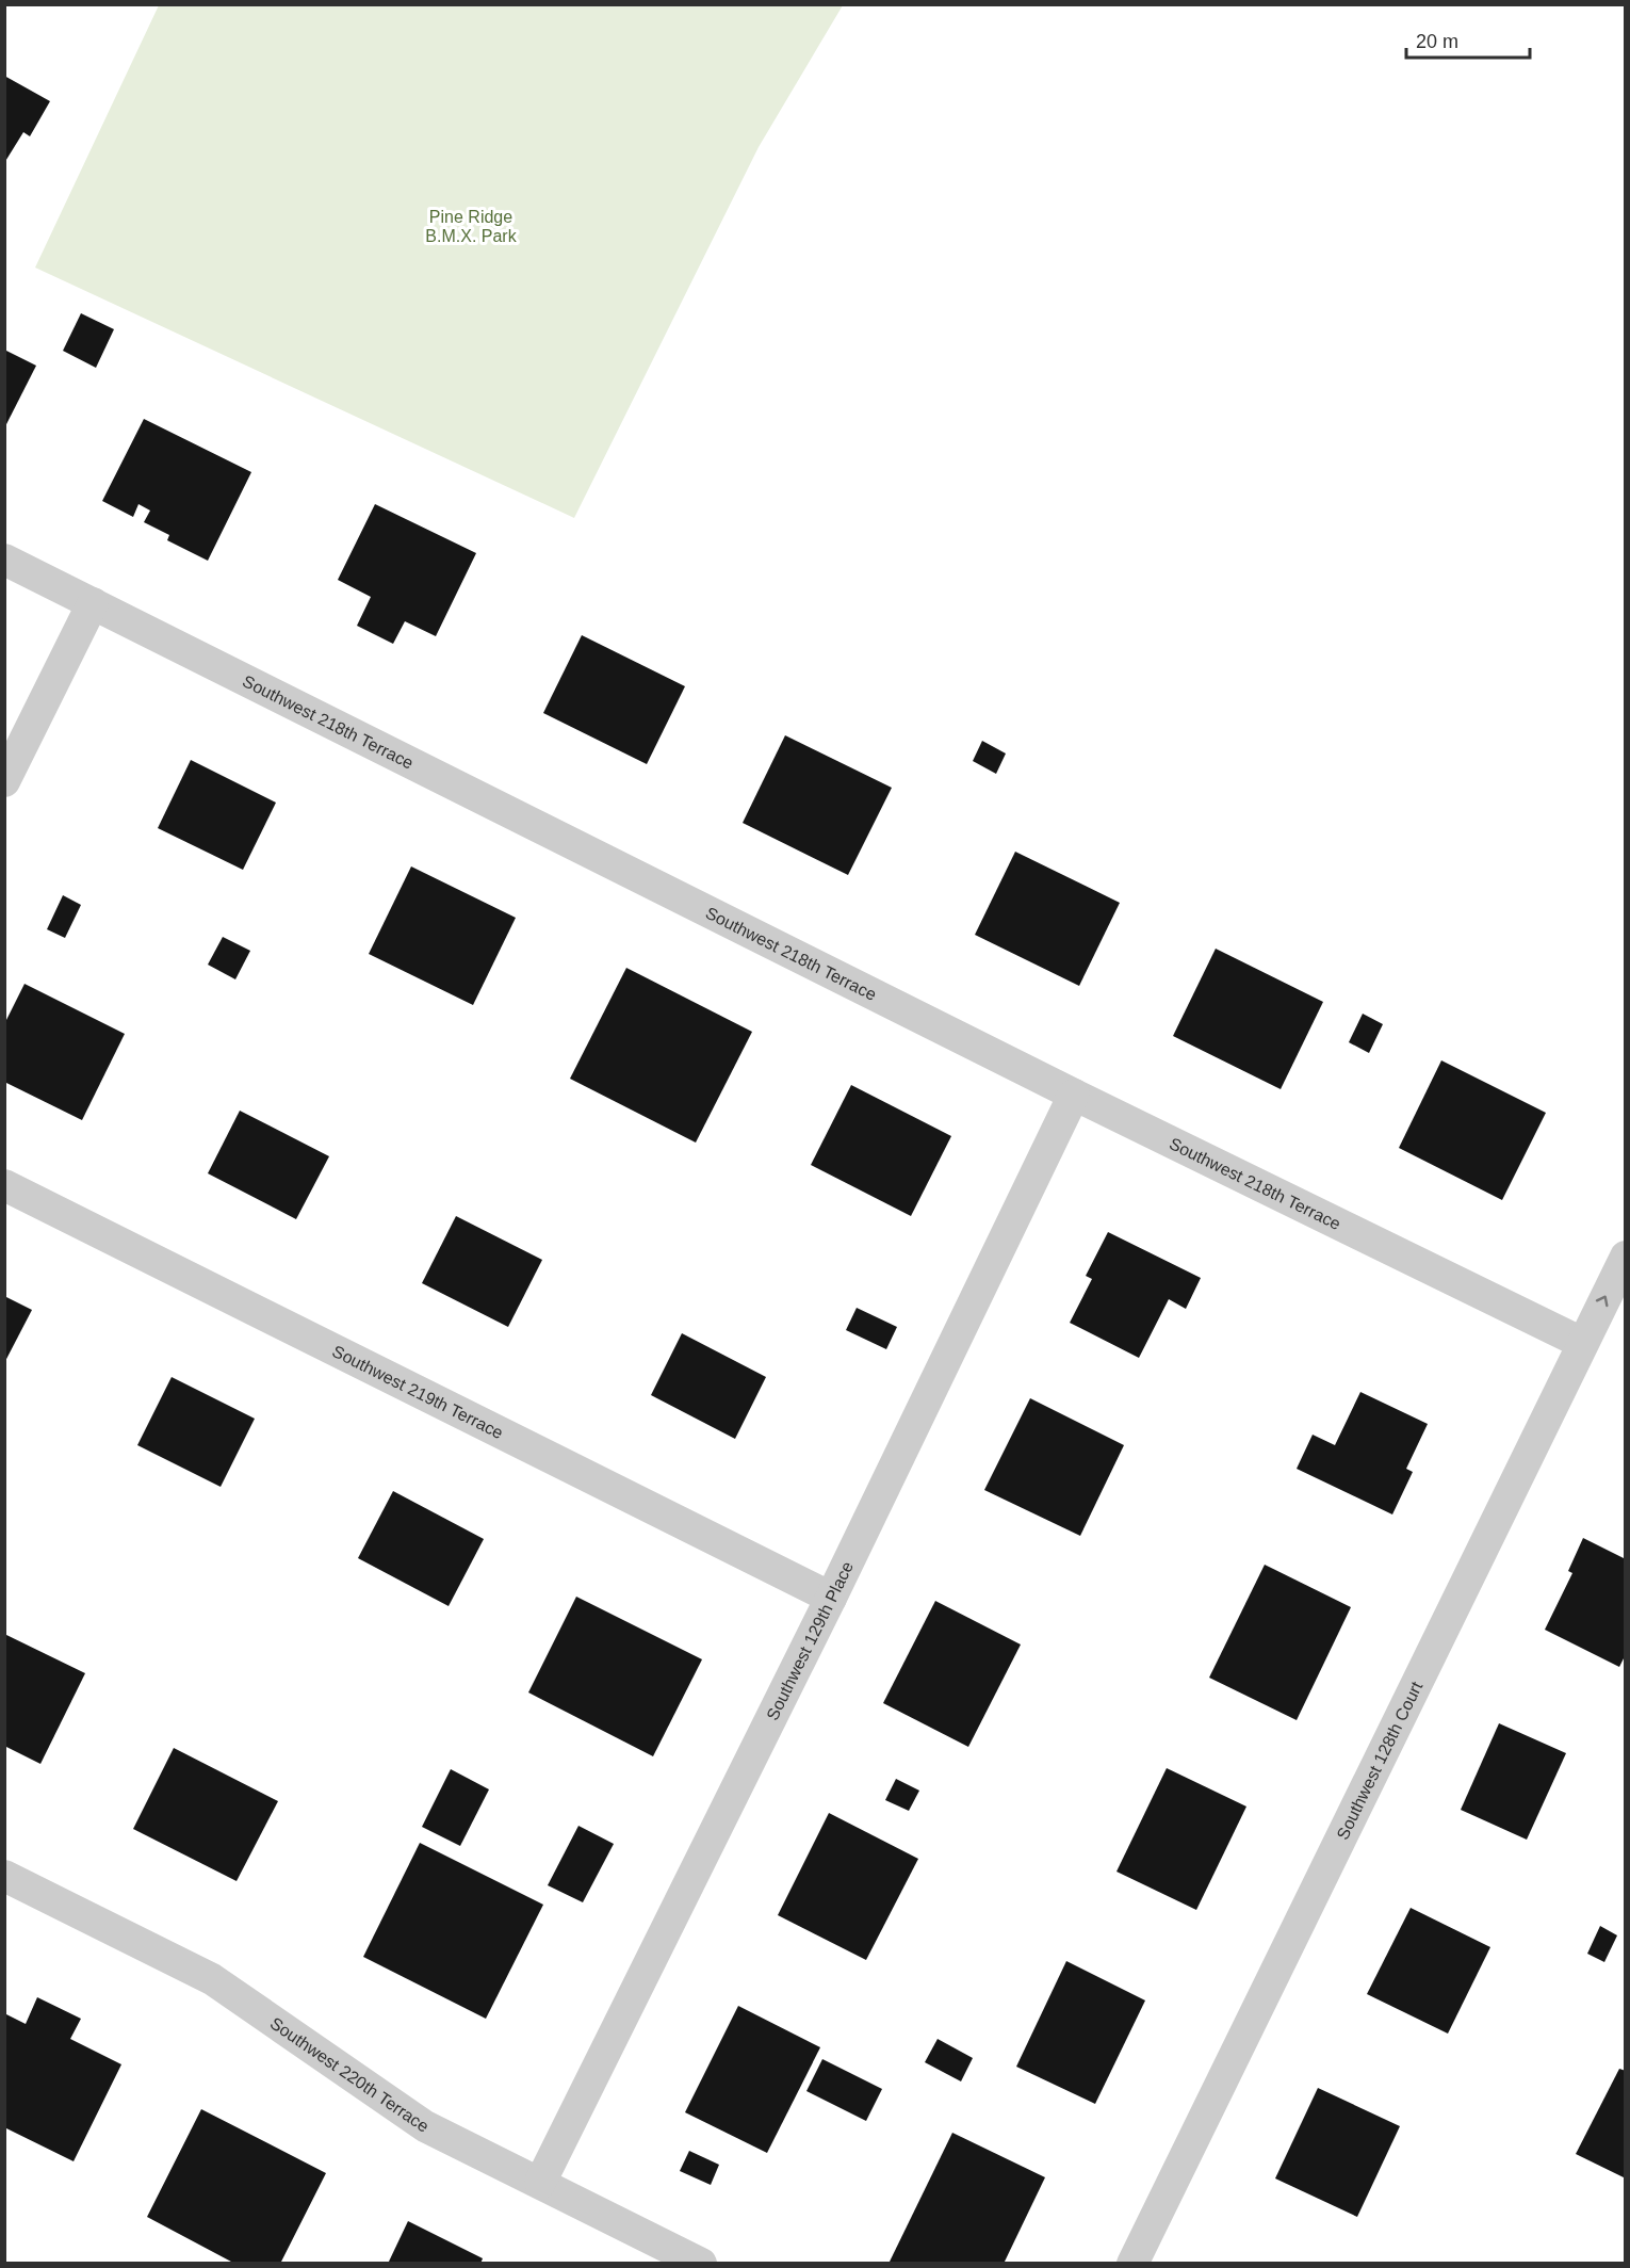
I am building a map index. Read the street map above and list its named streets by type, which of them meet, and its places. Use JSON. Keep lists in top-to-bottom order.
{
  "streets": {
    "street": [
      "Southwest 218th Terrace",
      "Southwest 219th Terrace",
      "Southwest 129th Place",
      "Southwest 128th Court",
      "Southwest 220th Terrace"
    ]
  },
  "crossings": [
    ["Southwest 218th Terrace", "Southwest 129th Place"],
    ["Southwest 218th Terrace", "Southwest 128th Court"],
    ["Southwest 219th Terrace", "Southwest 129th Place"],
    ["Southwest 129th Place", "Southwest 220th Terrace"]
  ],
  "parks": ["Pine Ridge B.M.X. Park"],
  "scale_bar": "20 m"
}
